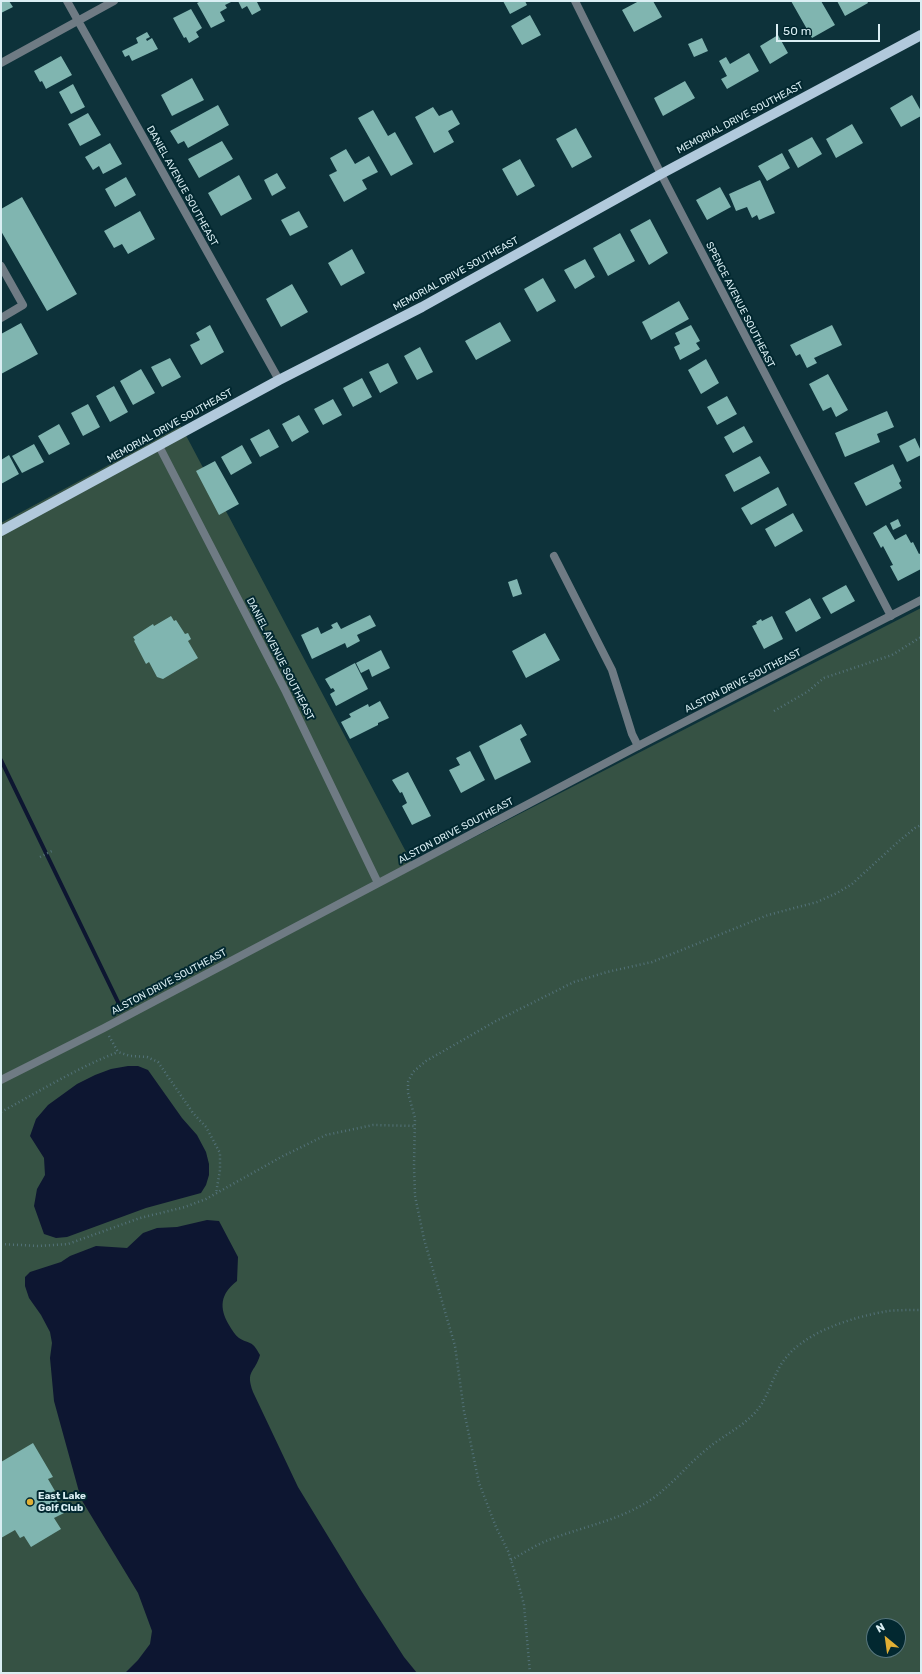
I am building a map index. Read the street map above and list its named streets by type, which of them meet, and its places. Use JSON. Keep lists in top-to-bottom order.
{
  "streets": {
    "main road": ["MEMORIAL DRIVE SOUTHEAST"],
    "street": ["DANIEL AVENUE SOUTHEAST", "SPENCE AVENUE SOUTHEAST", "ALSTON DRIVE SOUTHEAST"]
  },
  "crossings": [
    ["MEMORIAL DRIVE SOUTHEAST", "DANIEL AVENUE SOUTHEAST"],
    ["MEMORIAL DRIVE SOUTHEAST", "SPENCE AVENUE SOUTHEAST"],
    ["DANIEL AVENUE SOUTHEAST", "ALSTON DRIVE SOUTHEAST"],
    ["SPENCE AVENUE SOUTHEAST", "ALSTON DRIVE SOUTHEAST"]
  ],
  "places": ["East Lake Golf Club"],
  "scale_bar": "50 m",
  "north": "top left"
}
